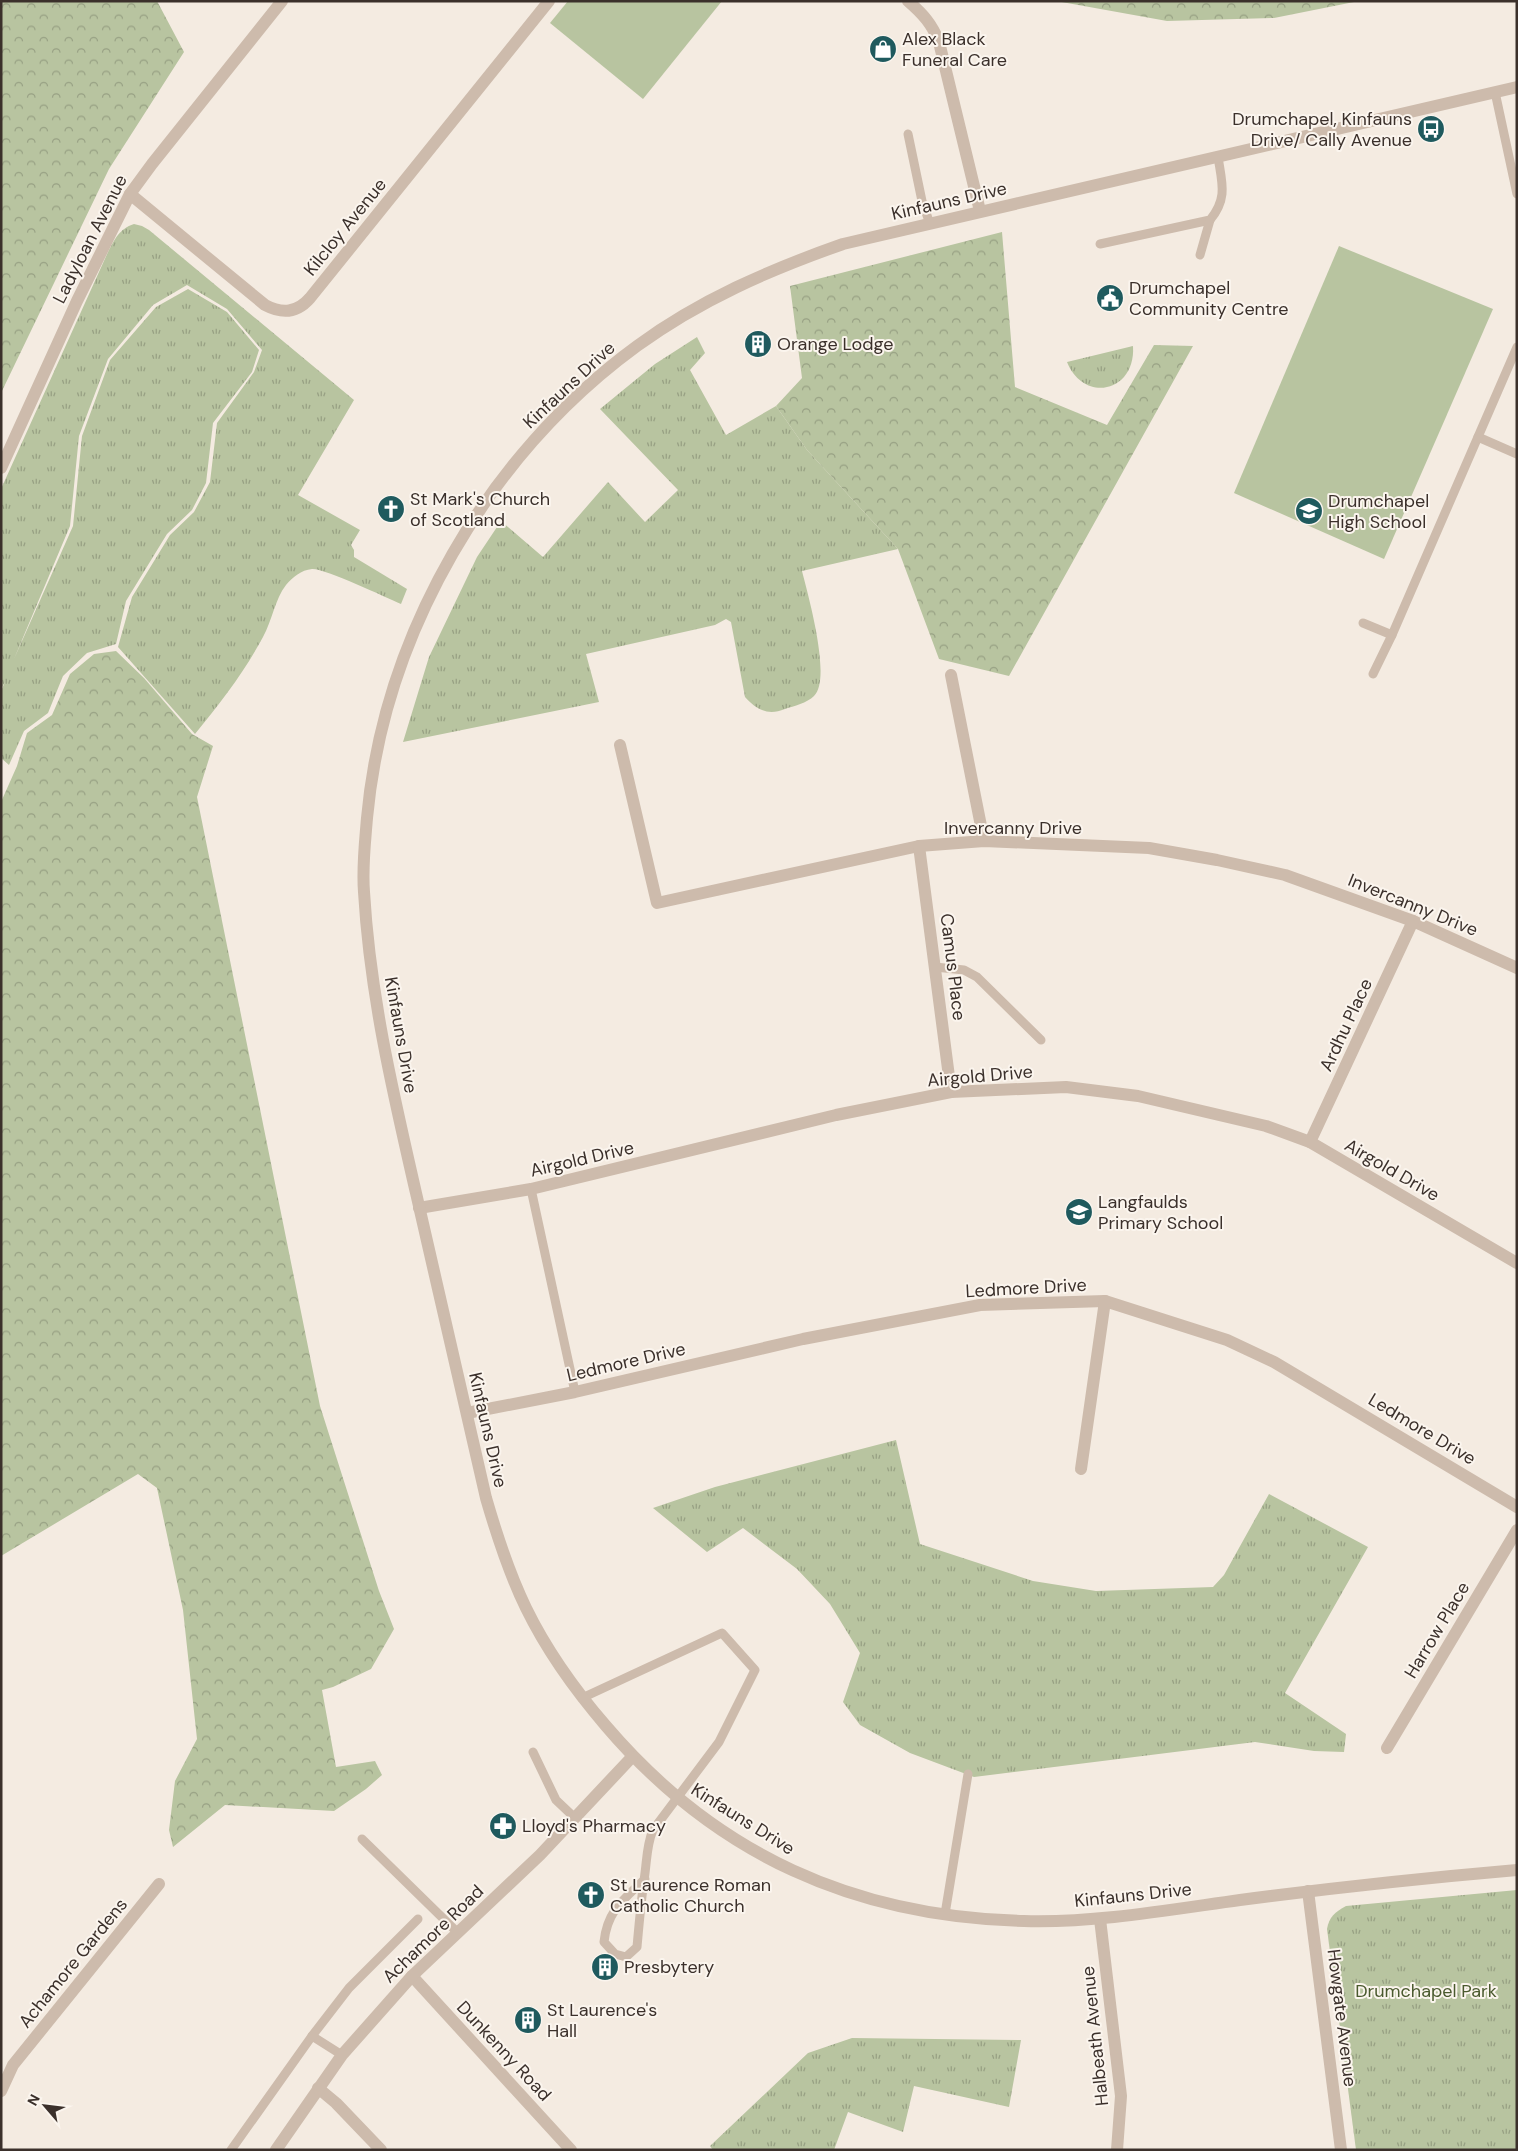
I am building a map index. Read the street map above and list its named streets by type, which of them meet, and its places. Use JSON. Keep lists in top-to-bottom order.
{
  "streets": {
    "street": [
      "Kinfauns Drive",
      "Kilcloy Avenue",
      "Ladyloan Avenue",
      "Invercanny Drive",
      "Camus Place",
      "Ardhu Place",
      "Airgold Drive",
      "Ledmore Drive",
      "Harrow Place",
      "Achamore Road",
      "Achamore Gardens",
      "Howgate Avenue",
      "Halbeath Avenue",
      "Dunkenny Road"
    ]
  },
  "crossings": [
    ["Kinfauns Drive", "Airgold Drive"],
    ["Kinfauns Drive", "Ledmore Drive"],
    ["Kinfauns Drive", "Achamore Road"],
    ["Kinfauns Drive", "Howgate Avenue"],
    ["Kinfauns Drive", "Halbeath Avenue"],
    ["Kilcloy Avenue", "Ladyloan Avenue"],
    ["Invercanny Drive", "Camus Place"],
    ["Invercanny Drive", "Ardhu Place"],
    ["Camus Place", "Airgold Drive"],
    ["Ardhu Place", "Airgold Drive"],
    ["Achamore Road", "Dunkenny Road"]
  ],
  "parks": ["Drumchapel Park"],
  "places": {
    "shop": ["Alex Black Funeral Care"],
    "bus stop": ["Drumchapel, Kinfauns Drive/ Cally Avenue"],
    "public building": ["Drumchapel Community Centre"],
    "building": ["Orange Lodge", "Presbytery", "St Laurence's Hall"],
    "church": ["St Mark's Church of Scotland", "St Laurence Roman Catholic Church"],
    "school or university": ["Drumchapel High School", "Langfaulds Primary School"],
    "pharmacy": ["Lloyd's Pharmacy"]
  },
  "north": "top left"
}
